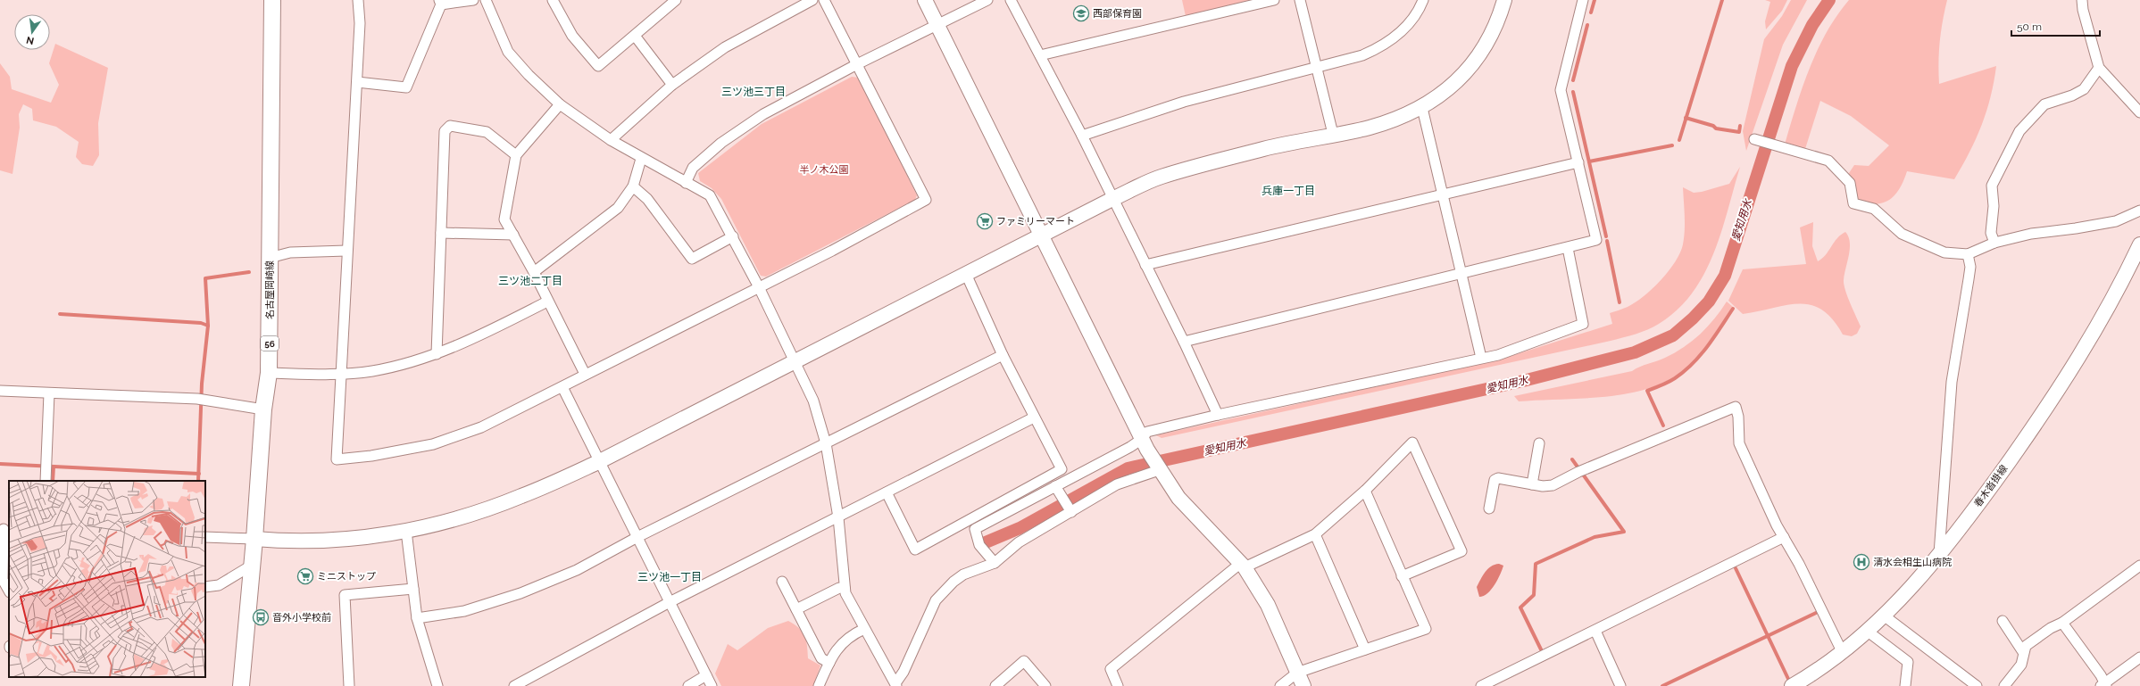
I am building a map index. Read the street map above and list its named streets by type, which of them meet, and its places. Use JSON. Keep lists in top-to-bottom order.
{
  "streets": {
    "main road": ["名古屋岡崎線", "56"],
    "street": ["春木沓掛線"]
  },
  "districts": [
    "三ツ池三丁目",
    "兵庫一丁目",
    "三ツ池二丁目",
    "三ツ池一丁目"
  ],
  "water": ["愛知用水"],
  "parks": ["半ノ木公園"],
  "places": {
    "school or university": ["西部保育園"],
    "supermarket": ["ファミリーマート", "ミニストップ"],
    "hospital": ["清水会相生山病院"],
    "bus stop": ["音外小学校前"]
  },
  "scale_bar": "50 m",
  "north": "bottom"
}
